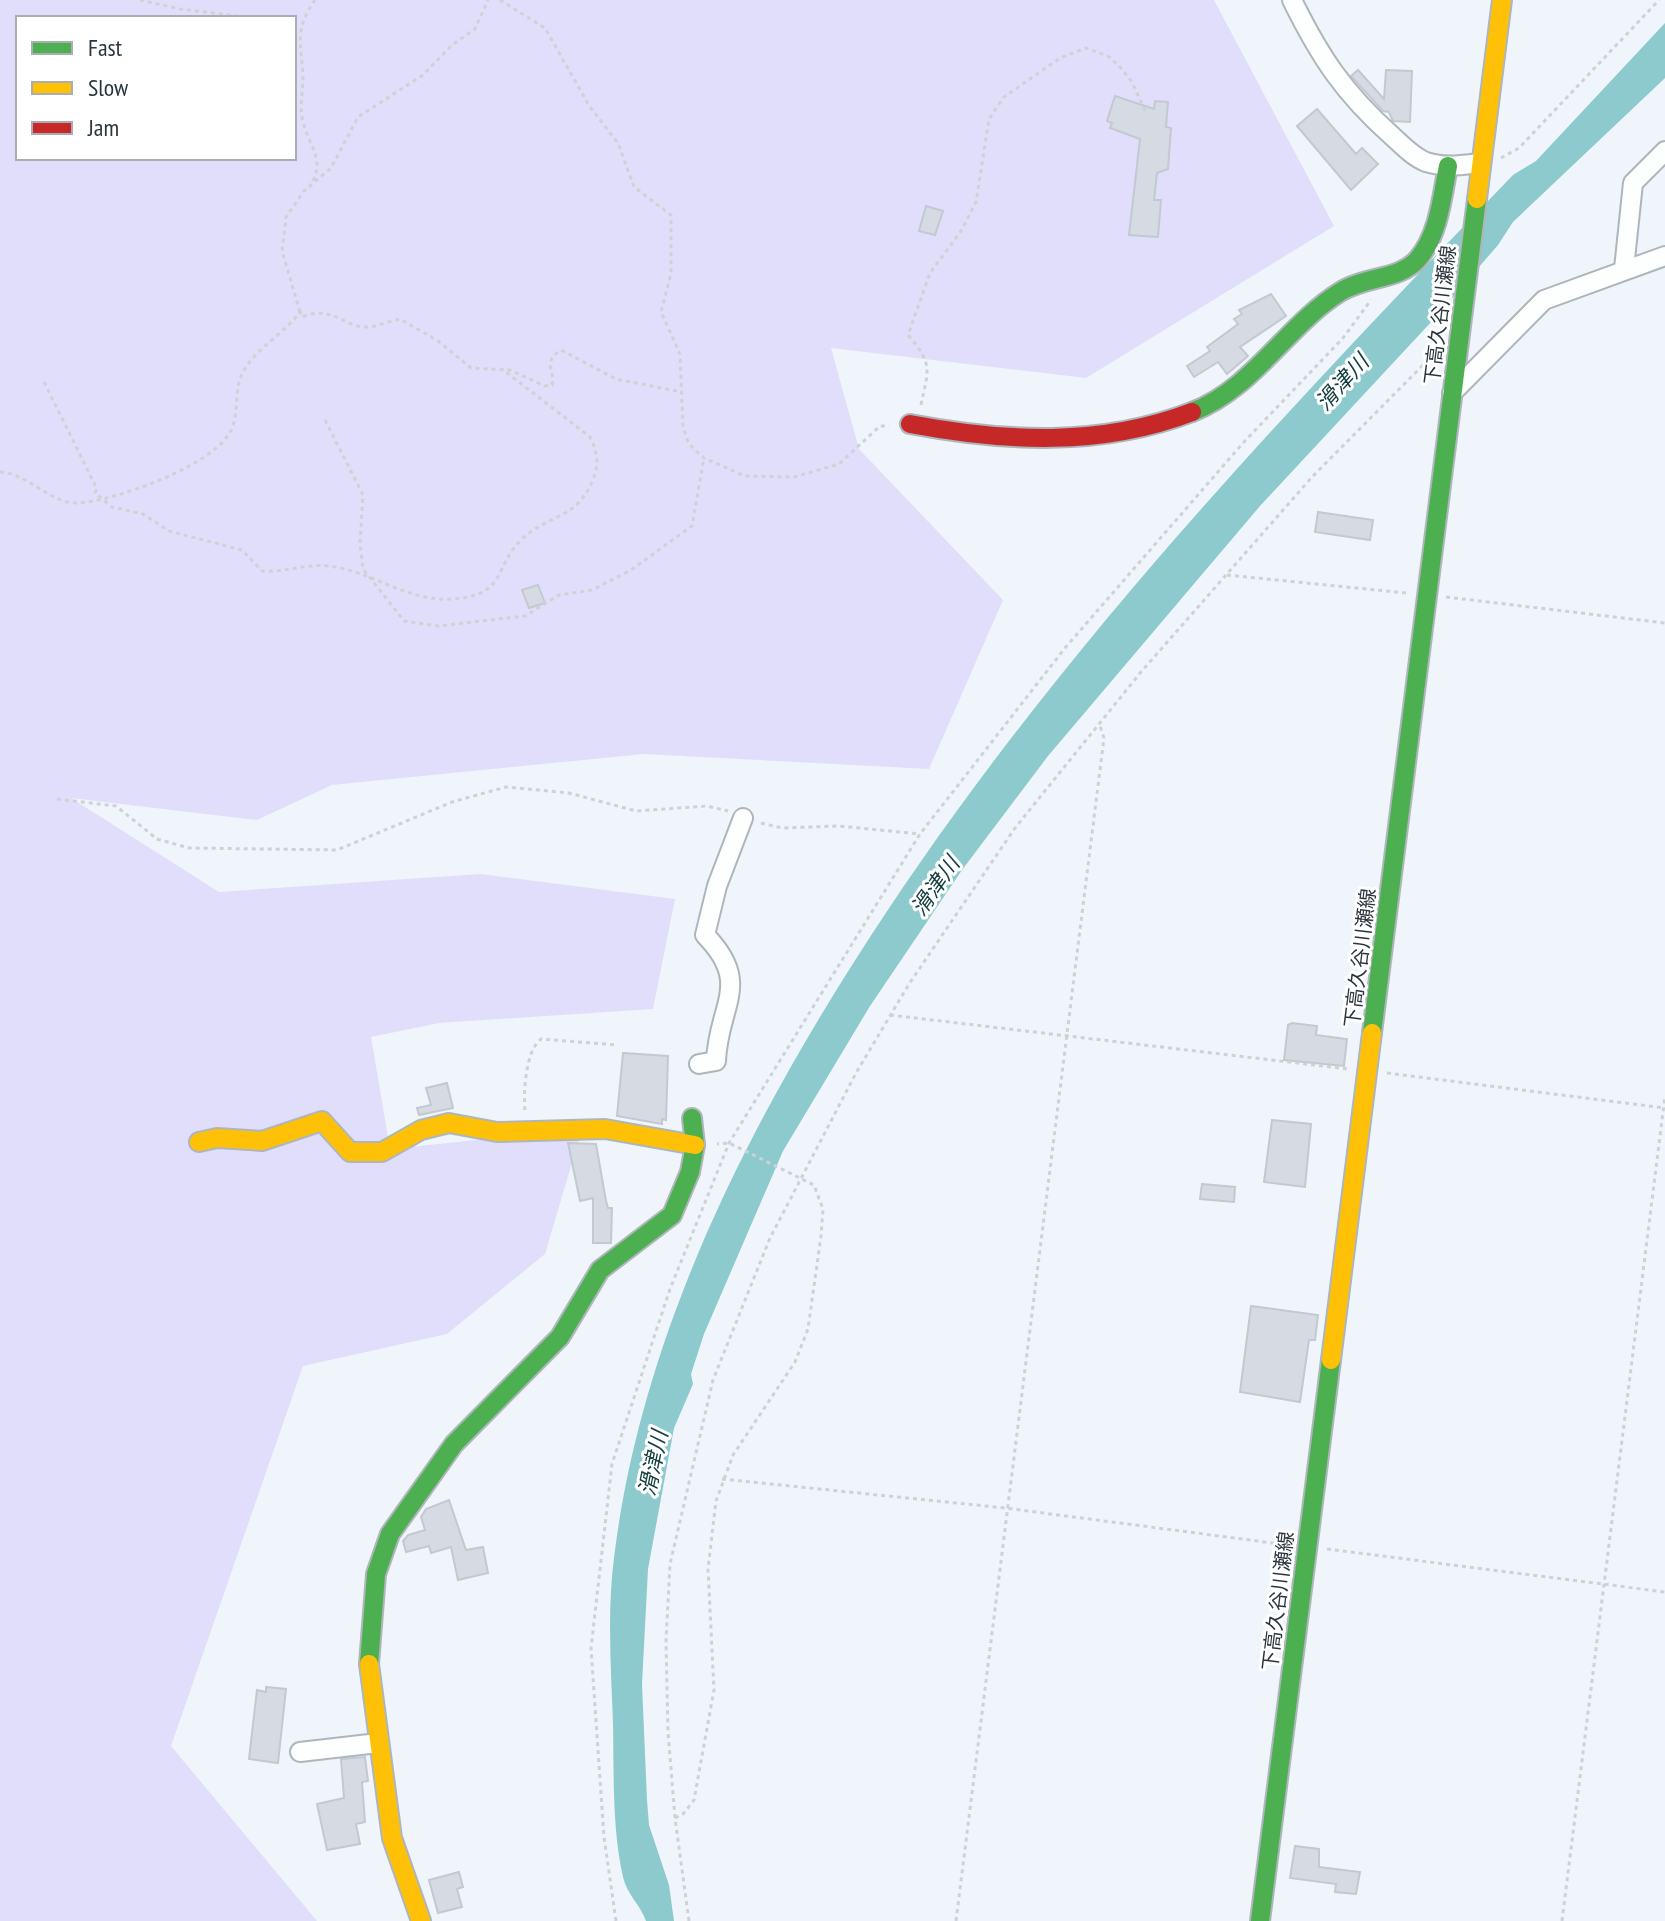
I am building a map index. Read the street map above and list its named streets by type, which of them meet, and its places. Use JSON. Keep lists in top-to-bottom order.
{
  "streets": {
    "street": ["下高久谷川瀬線"]
  },
  "water": ["滑津川"],
  "legend": ["Fast", "Slow", "Jam"]
}
